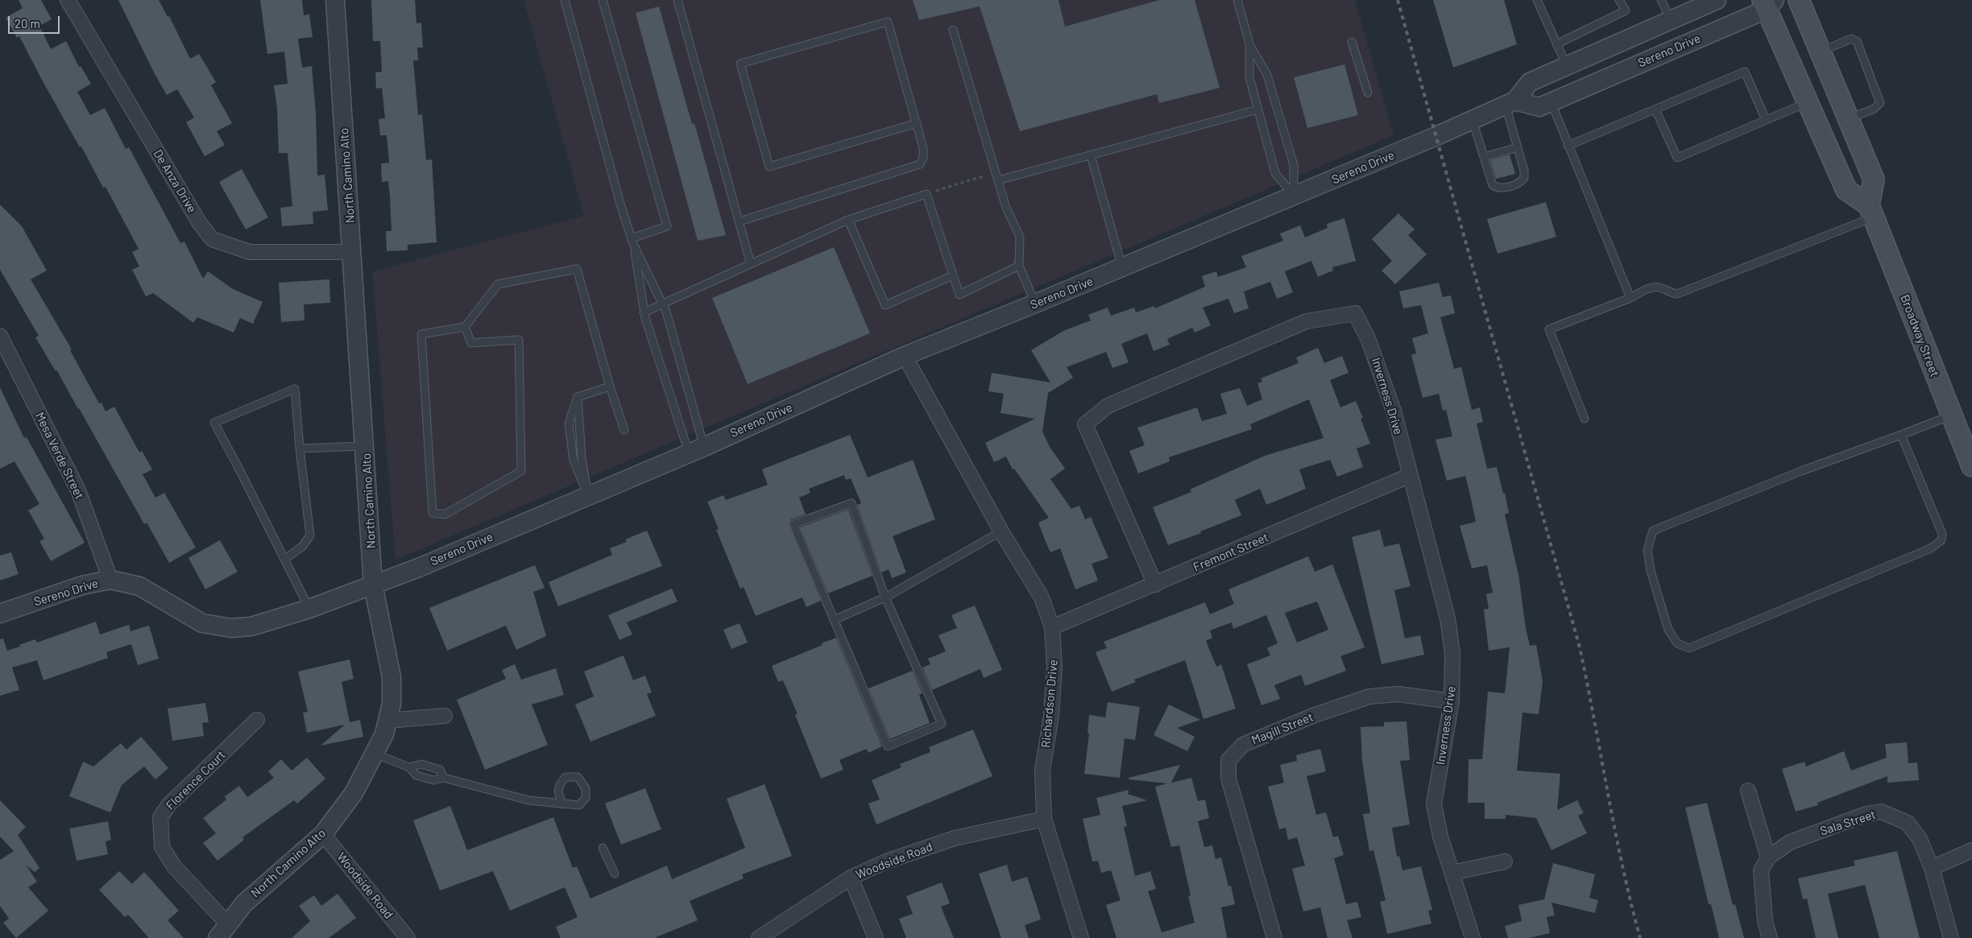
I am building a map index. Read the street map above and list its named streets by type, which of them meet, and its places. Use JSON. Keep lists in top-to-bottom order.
{
  "streets": {
    "main road": ["Broadway Street"],
    "street": [
      "Sereno Drive",
      "North Camino Alto",
      "De Anza Drive",
      "Inverness Drive",
      "Mesa Verde Street",
      "Fremont Street",
      "Richardson Drive",
      "Magill Street",
      "Florence Court",
      "Sala Street",
      "Woodside Road"
    ]
  },
  "crossings": [
    ["Sereno Drive", "North Camino Alto"],
    ["Sereno Drive", "Mesa Verde Street"],
    ["Sereno Drive", "Richardson Drive"],
    ["North Camino Alto", "De Anza Drive"],
    ["North Camino Alto", "Florence Court"],
    ["North Camino Alto", "Woodside Road"],
    ["Inverness Drive", "Fremont Street"],
    ["Inverness Drive", "Magill Street"],
    ["Fremont Street", "Richardson Drive"],
    ["Richardson Drive", "Woodside Road"]
  ],
  "scale_bar": "20 m"
}
